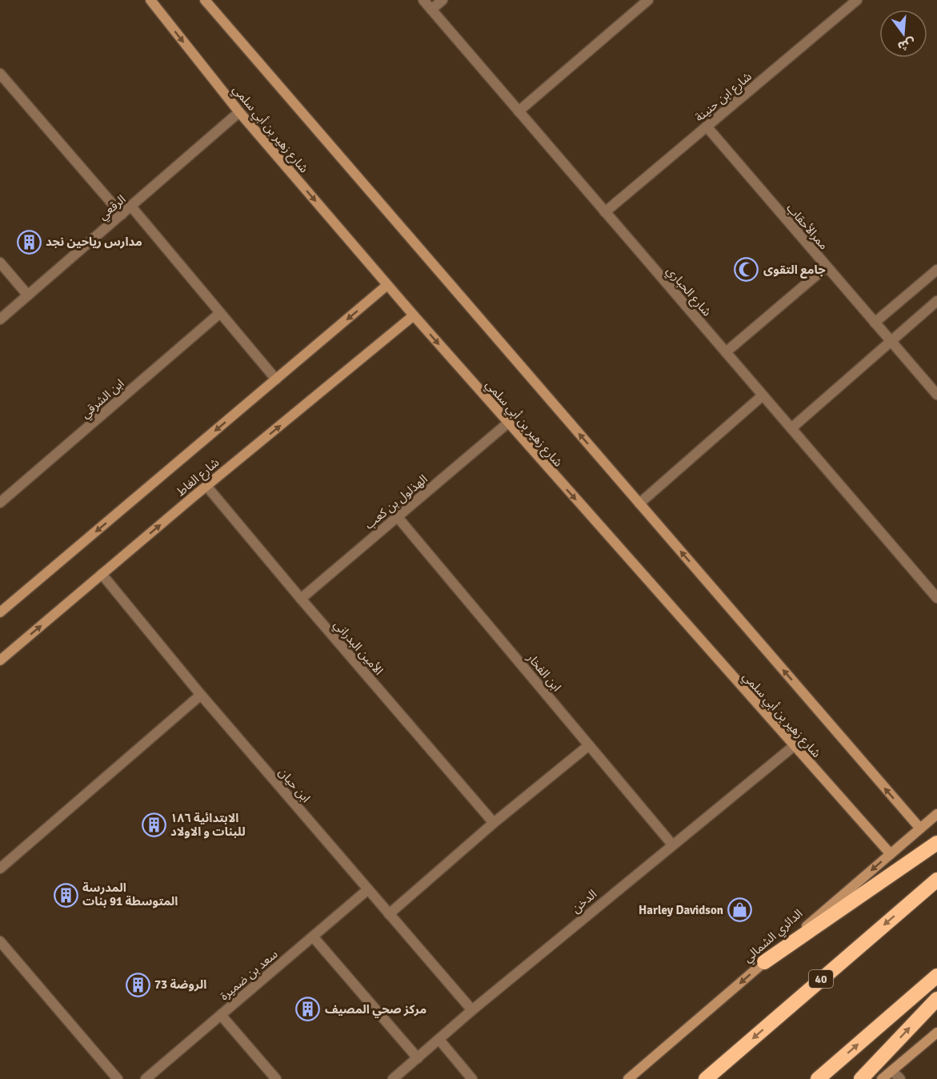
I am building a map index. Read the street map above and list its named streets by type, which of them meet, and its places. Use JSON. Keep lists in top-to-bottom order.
{
  "streets": {
    "highway": ["40"],
    "street": [
      "شارع ابن حنينة",
      "شارع زهير بن أبي سلمي",
      "الرقعي",
      "ممرالأحقاب",
      "شارع الحباري",
      "ابن الشرقي",
      "شارع الغاط",
      "الهذلول بن كعب",
      "الأمين البدراني",
      "ابن الفخار",
      "ابن حيان",
      "الدخن",
      "الدائري الشمالي",
      "سعد بن ضميرة"
    ]
  },
  "crossings": [
    ["شارع ابن حنينة", "ممرالأحقاب"],
    ["شارع ابن حنينة", "شارع الحباري"],
    ["شارع زهير بن أبي سلمي", "الرقعي"],
    ["شارع زهير بن أبي سلمي", "شارع الغاط"],
    ["شارع زهير بن أبي سلمي", "الهذلول بن كعب"],
    ["شارع زهير بن أبي سلمي", "الدخن"],
    ["شارع زهير بن أبي سلمي", "الدائري الشمالي"],
    ["شارع الغاط", "الأمين البدراني"],
    ["شارع الغاط", "ابن حيان"],
    ["الهذلول بن كعب", "الأمين البدراني"],
    ["الهذلول بن كعب", "ابن الفخار"],
    ["ابن الفخار", "الدخن"],
    ["ابن حيان", "الدخن"],
    ["ابن حيان", "سعد بن ضميرة"]
  ],
  "one_way": ["الدائري الشمالي"],
  "places": {
    "building": [
      "مدارس رياحين نجد",
      "الابتدائية ١٨٦ للبنات و الاولاد",
      "المدرسة المتوسطة 91 بنات",
      "الروضة 73",
      "مركز صحي المصيف"
    ],
    "mosque": ["جامع التقوى"],
    "shop": ["Harley Davidson"]
  },
  "north": "bottom"
}
